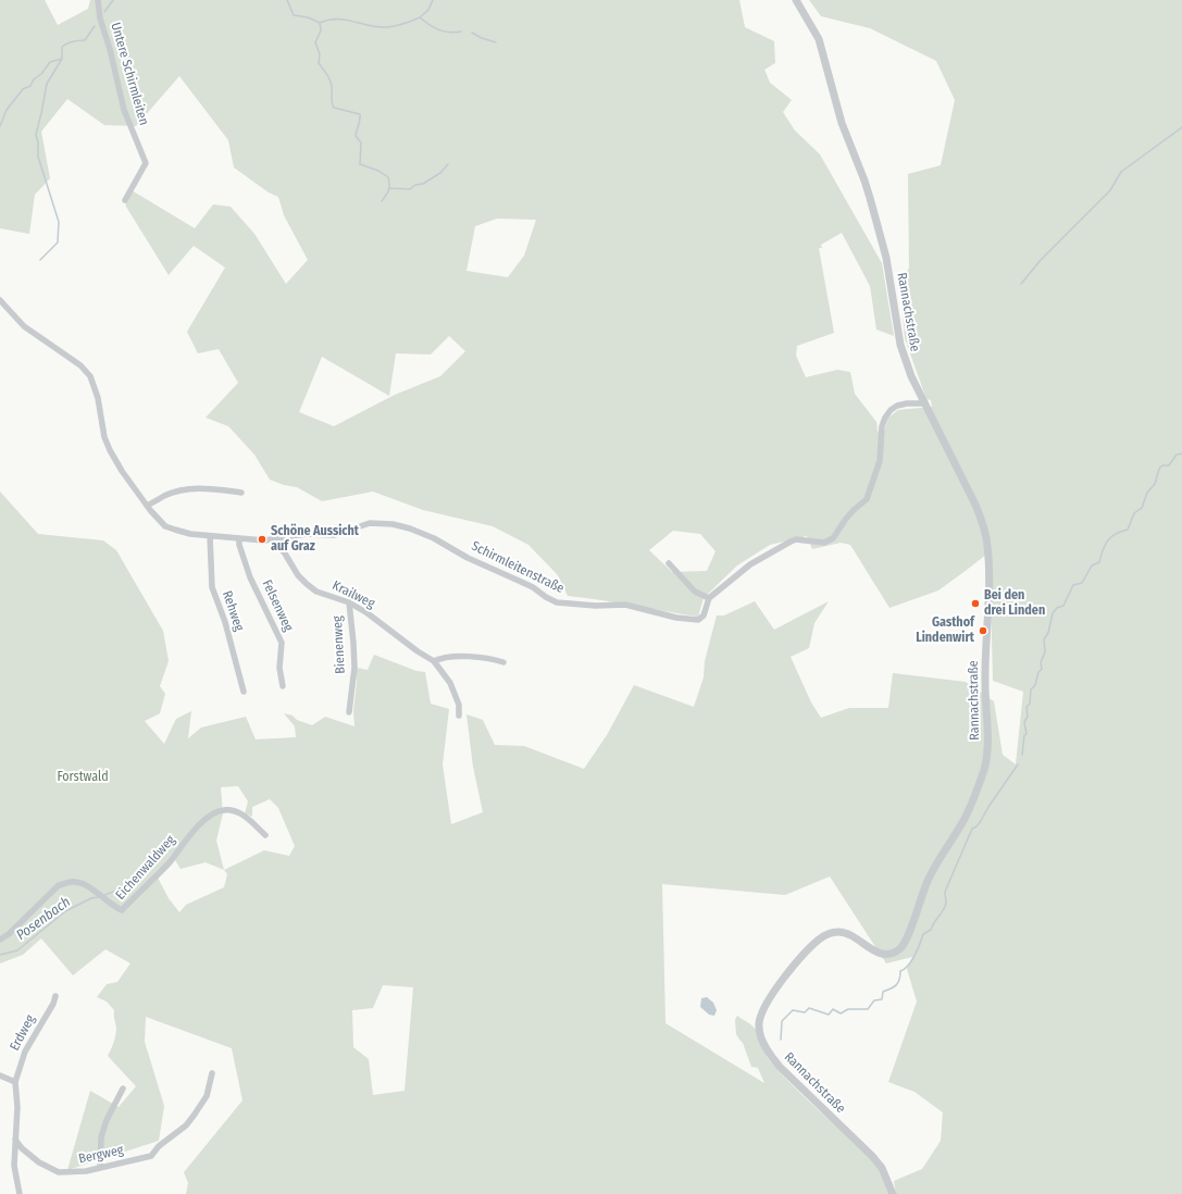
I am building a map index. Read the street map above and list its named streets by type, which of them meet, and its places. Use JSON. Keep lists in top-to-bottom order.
{
  "streets": {
    "street": [
      "Untere Schirmleiten",
      "Rannachstraße",
      "Schirmleitenstraße",
      "Krailweg",
      "Felsenweg",
      "Rehweg",
      "Bienenweg",
      "Eichenwaldweg",
      "Erdweg",
      "Bergweg"
    ]
  },
  "crossings": [
    ["Rannachstraße", "Schirmleitenstraße"],
    ["Schirmleitenstraße", "Krailweg"],
    ["Schirmleitenstraße", "Felsenweg"],
    ["Schirmleitenstraße", "Rehweg"],
    ["Krailweg", "Bienenweg"]
  ],
  "water": ["Posenbach"],
  "parks": ["Forstwald"],
  "places": ["Schöne Aussicht auf Graz", "Bei den drei Linden", "Gasthof Lindenwirt"]
}
